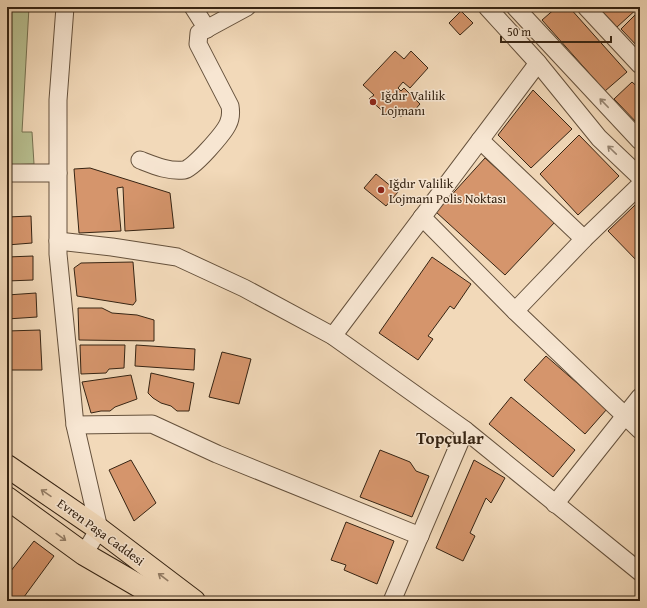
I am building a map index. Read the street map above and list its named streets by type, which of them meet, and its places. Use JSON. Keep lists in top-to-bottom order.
{
  "streets": {
    "highway": ["Evren Paşa Caddesi"]
  },
  "districts": ["Topçular"],
  "places": ["Iğdır Valilik Lojmanı", "Iğdır Valilik Lojmanı Polis Noktası"],
  "scale_bar": "50 m"
}
